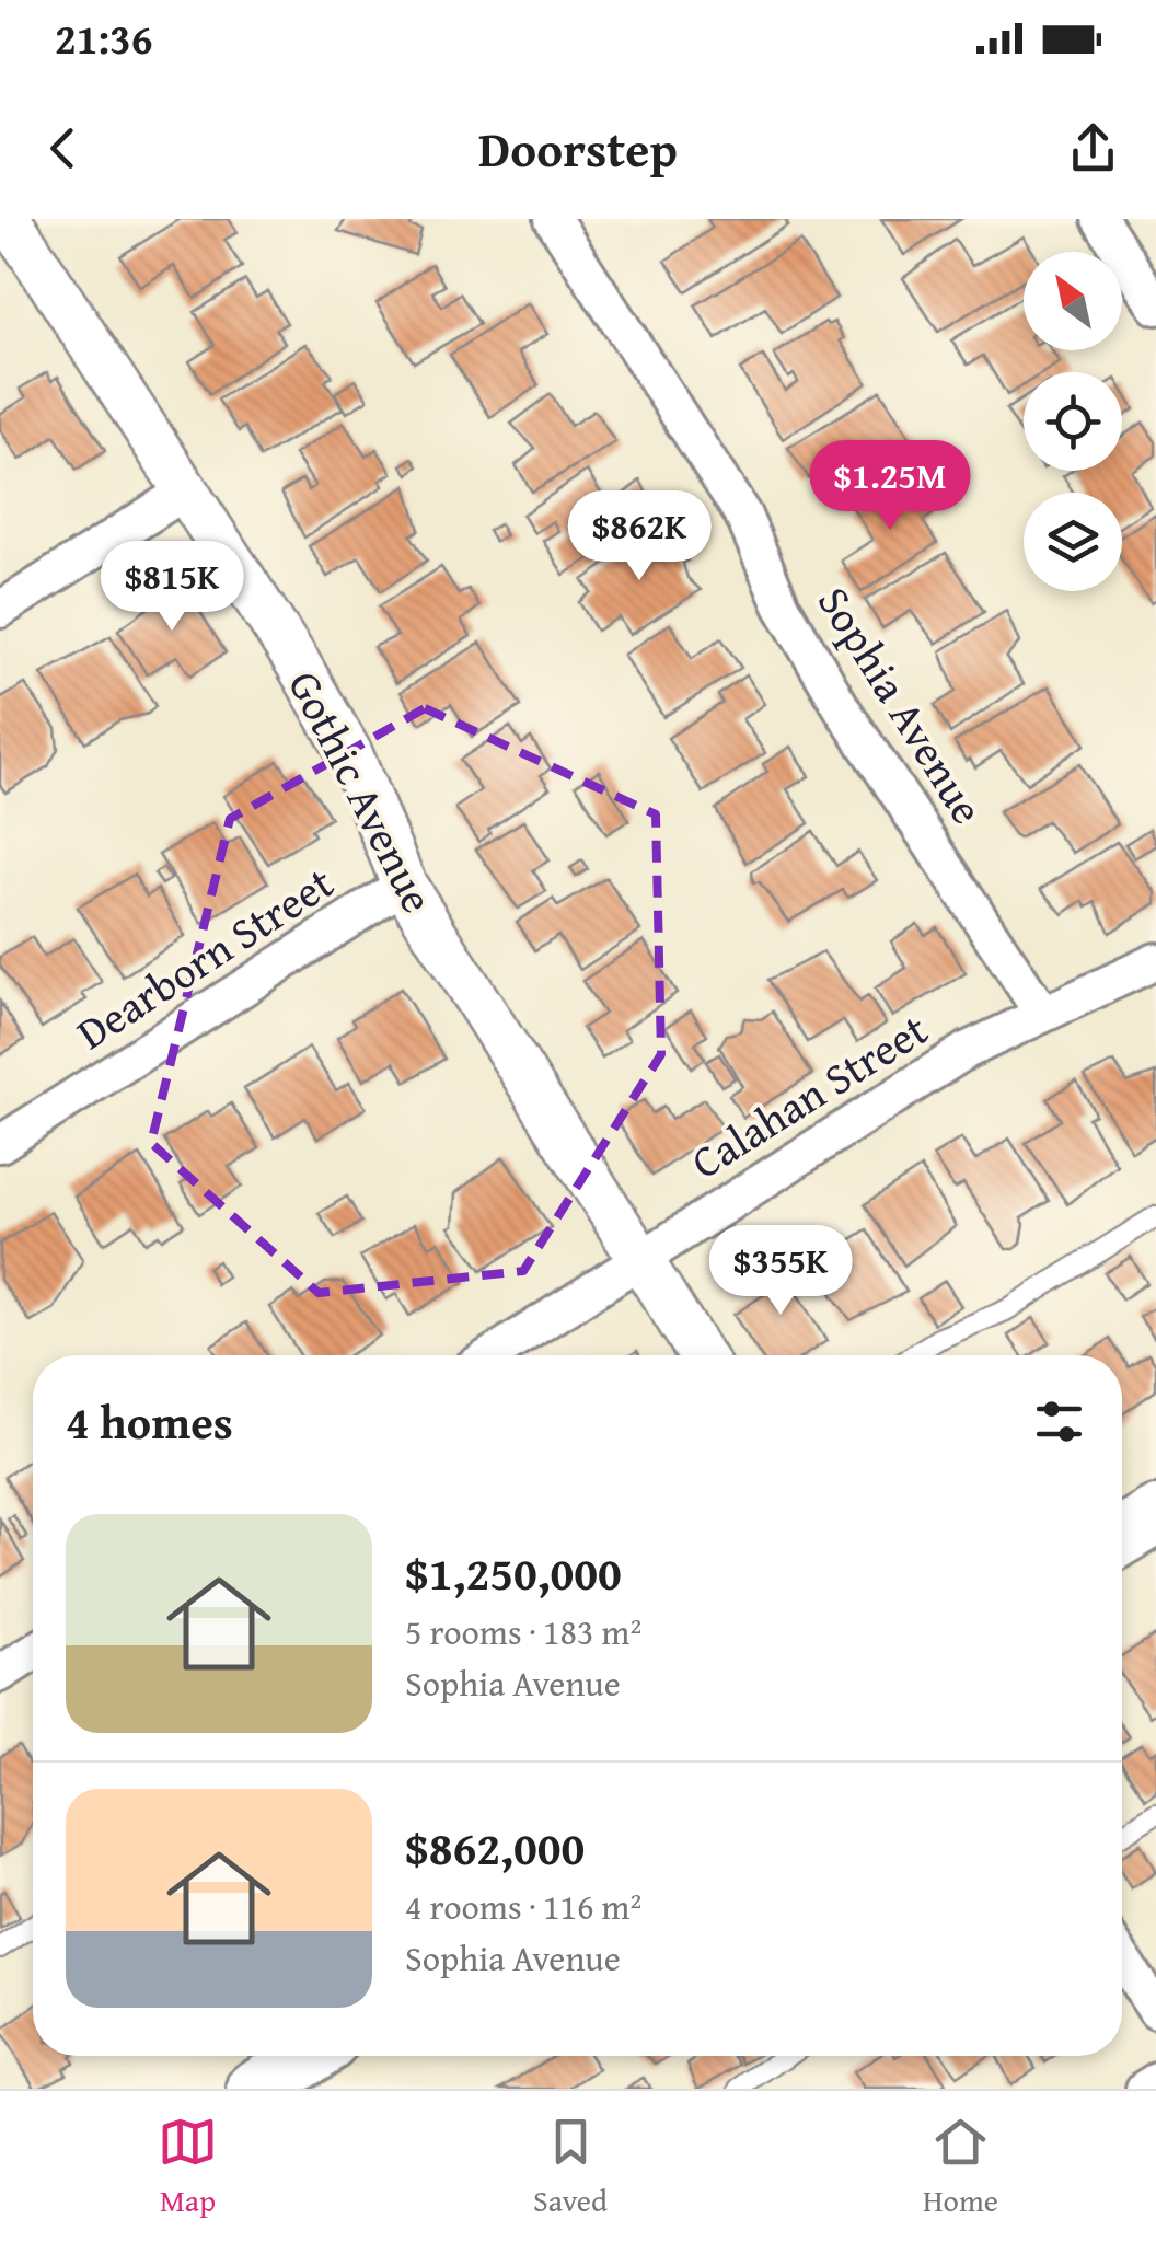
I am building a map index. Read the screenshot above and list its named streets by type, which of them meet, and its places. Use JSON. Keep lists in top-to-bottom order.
{
  "streets": {
    "street": [
      "Sophia Avenue",
      "Gothic Avenue",
      "Dearborn Street",
      "Calahan Street"
    ]
  },
  "crossings": [
    ["Sophia Avenue", "Calahan Street"],
    ["Gothic Avenue", "Dearborn Street"],
    ["Gothic Avenue", "Calahan Street"]
  ],
  "north": "top left",
  "page": {
    "status": "21:36",
    "header": "Doorstep",
    "price": [
      "$1.25M",
      "$862K",
      "$815K",
      "$355K"
    ],
    "heading": "4 homes",
    "list": [
      {
        "name": "$1,250,000",
        "note": "5 rooms · 183 m² · Sophia Avenue"
      },
      {
        "name": "$862,000",
        "note": "4 rooms · 116 m² · Sophia Avenue"
      }
    ],
    "tabs": ["Map", "Saved", "Home"]
  }
}
